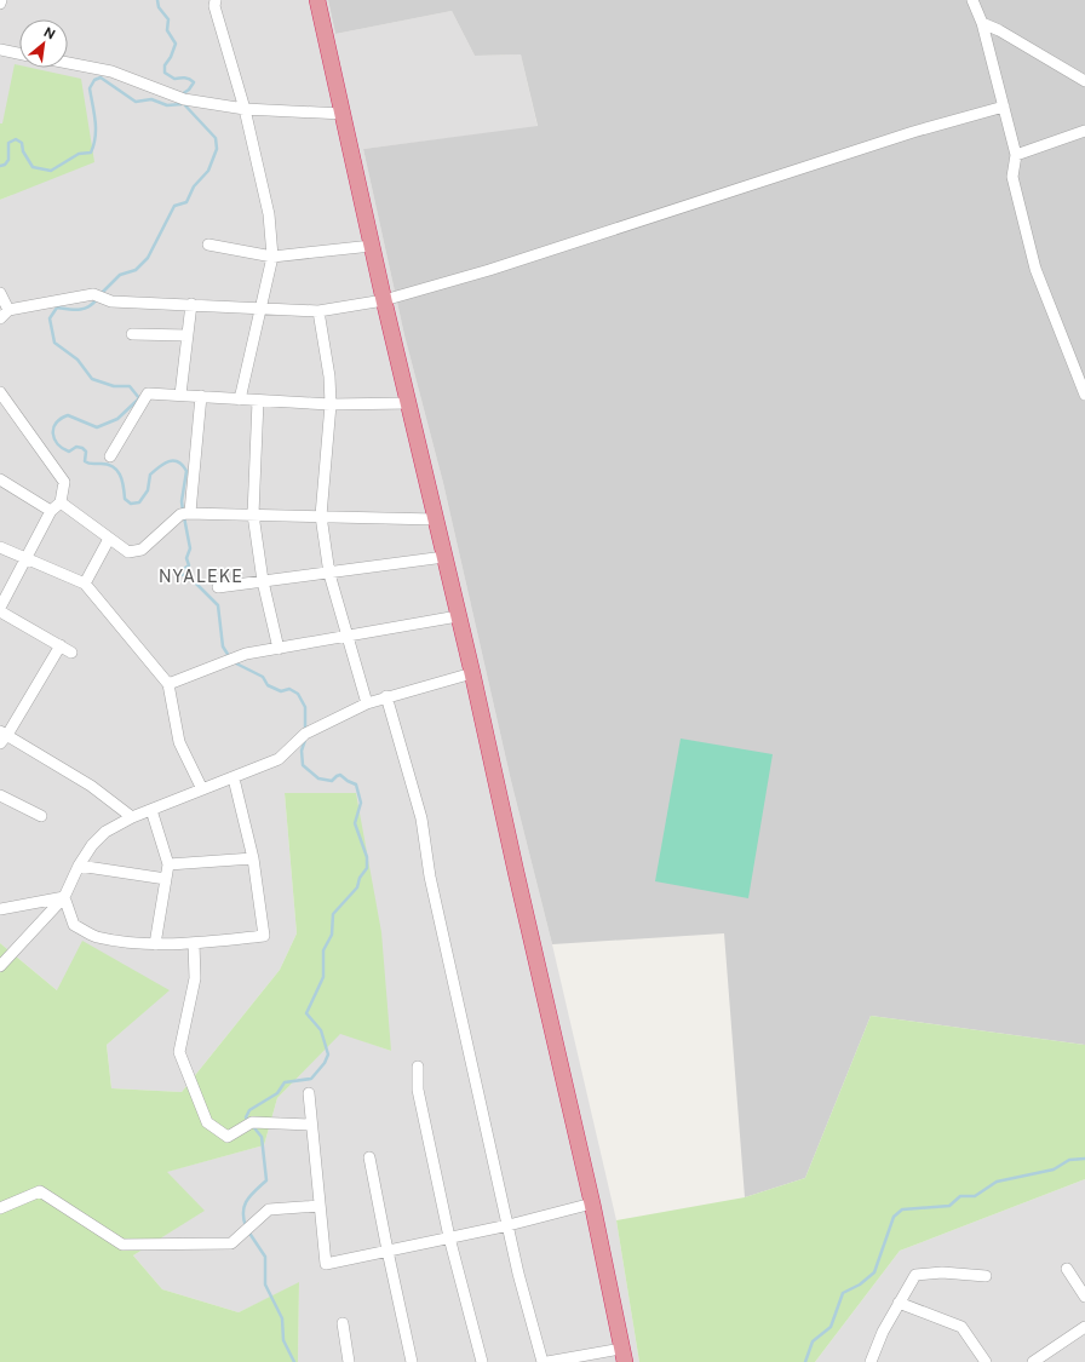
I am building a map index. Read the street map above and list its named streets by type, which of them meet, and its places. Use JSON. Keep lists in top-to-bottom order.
{
  "districts": ["NYALEKE"],
  "north": "top right"
}
